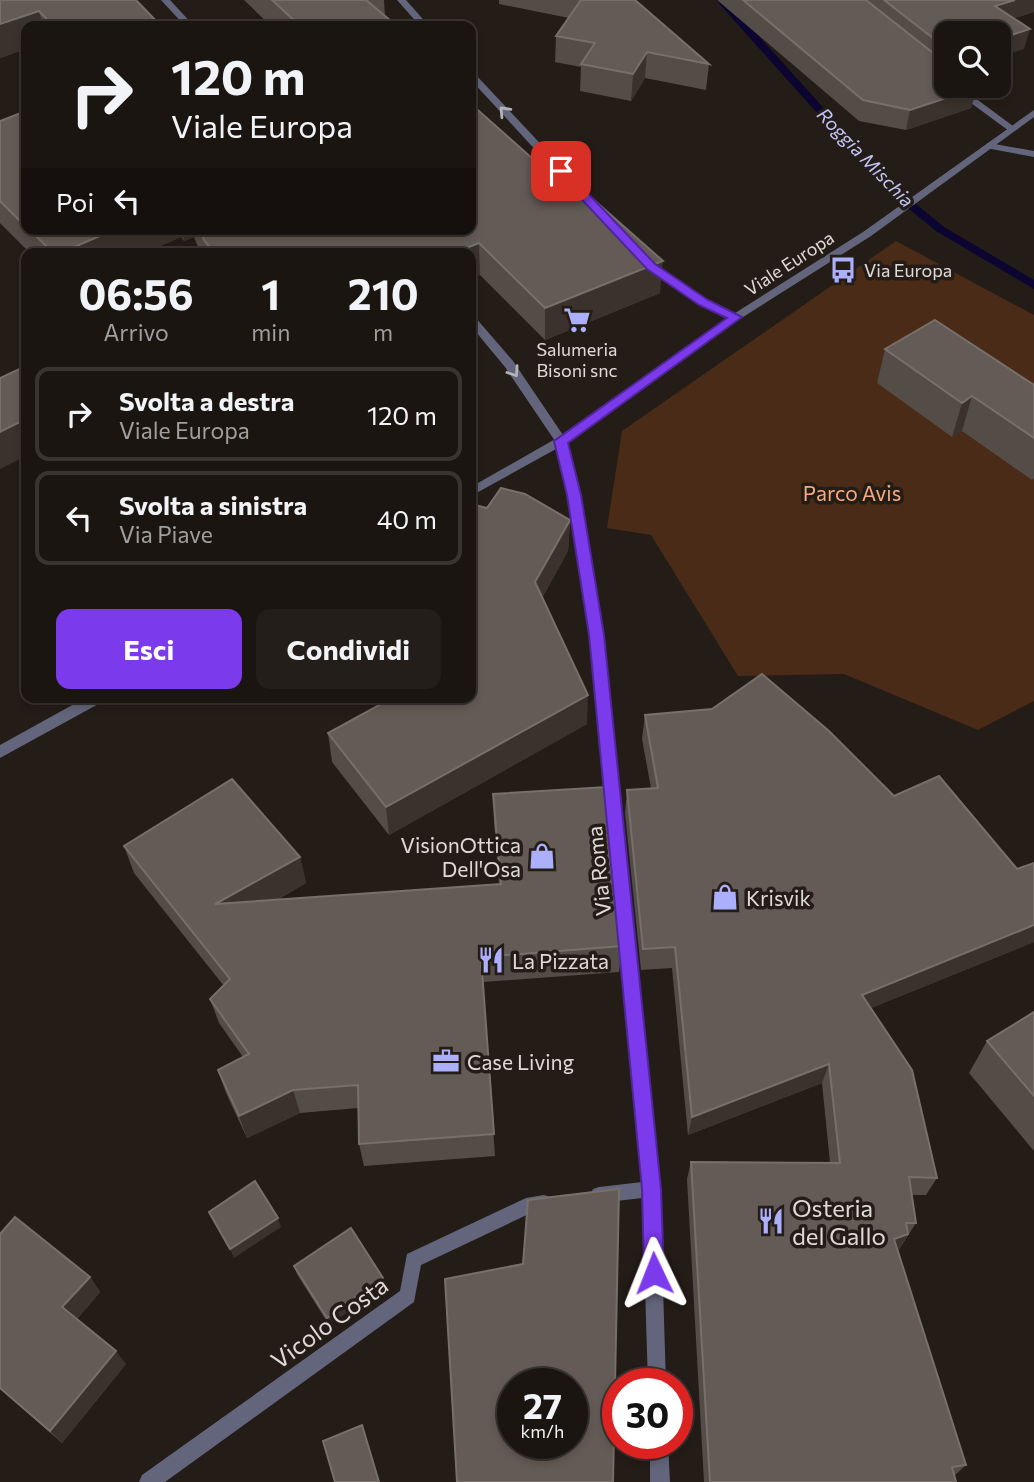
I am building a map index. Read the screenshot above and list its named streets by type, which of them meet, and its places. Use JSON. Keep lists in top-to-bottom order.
{
  "streets": {
    "street": ["Viale Europa", "Via Roma", "Vicolo Costa"]
  },
  "crossings": [
    ["Viale Europa", "Via Roma"],
    ["Via Roma", "Vicolo Costa"]
  ],
  "water": ["Roggia Mischia"],
  "parks": ["Parco Avis"],
  "places": {
    "bus stop": ["Via Europa"],
    "supermarket": ["Salumeria Bisoni snc"],
    "shop": ["VisionOttica Dell'Osa", "Krisvik"],
    "restaurant": ["La Pizzata", "Osteria del Gallo"],
    "office": ["Case Living"]
  },
  "page": {
    "turn": ["120 m", "Viale Europa"],
    "then": "Poi",
    "eta": [
      "06:56",
      "Arrivo",
      "1",
      "min",
      "210",
      "m"
    ],
    "list": [
      {
        "name": "Svolta a destra",
        "note": "Viale Europa",
        "value": "120 m"
      },
      {
        "name": "Svolta a sinistra",
        "note": "Via Piave",
        "value": "40 m"
      }
    ],
    "buttons": ["Esci", "Condividi"],
    "speed": "27 km/h",
    "limit": "30"
  }
}
